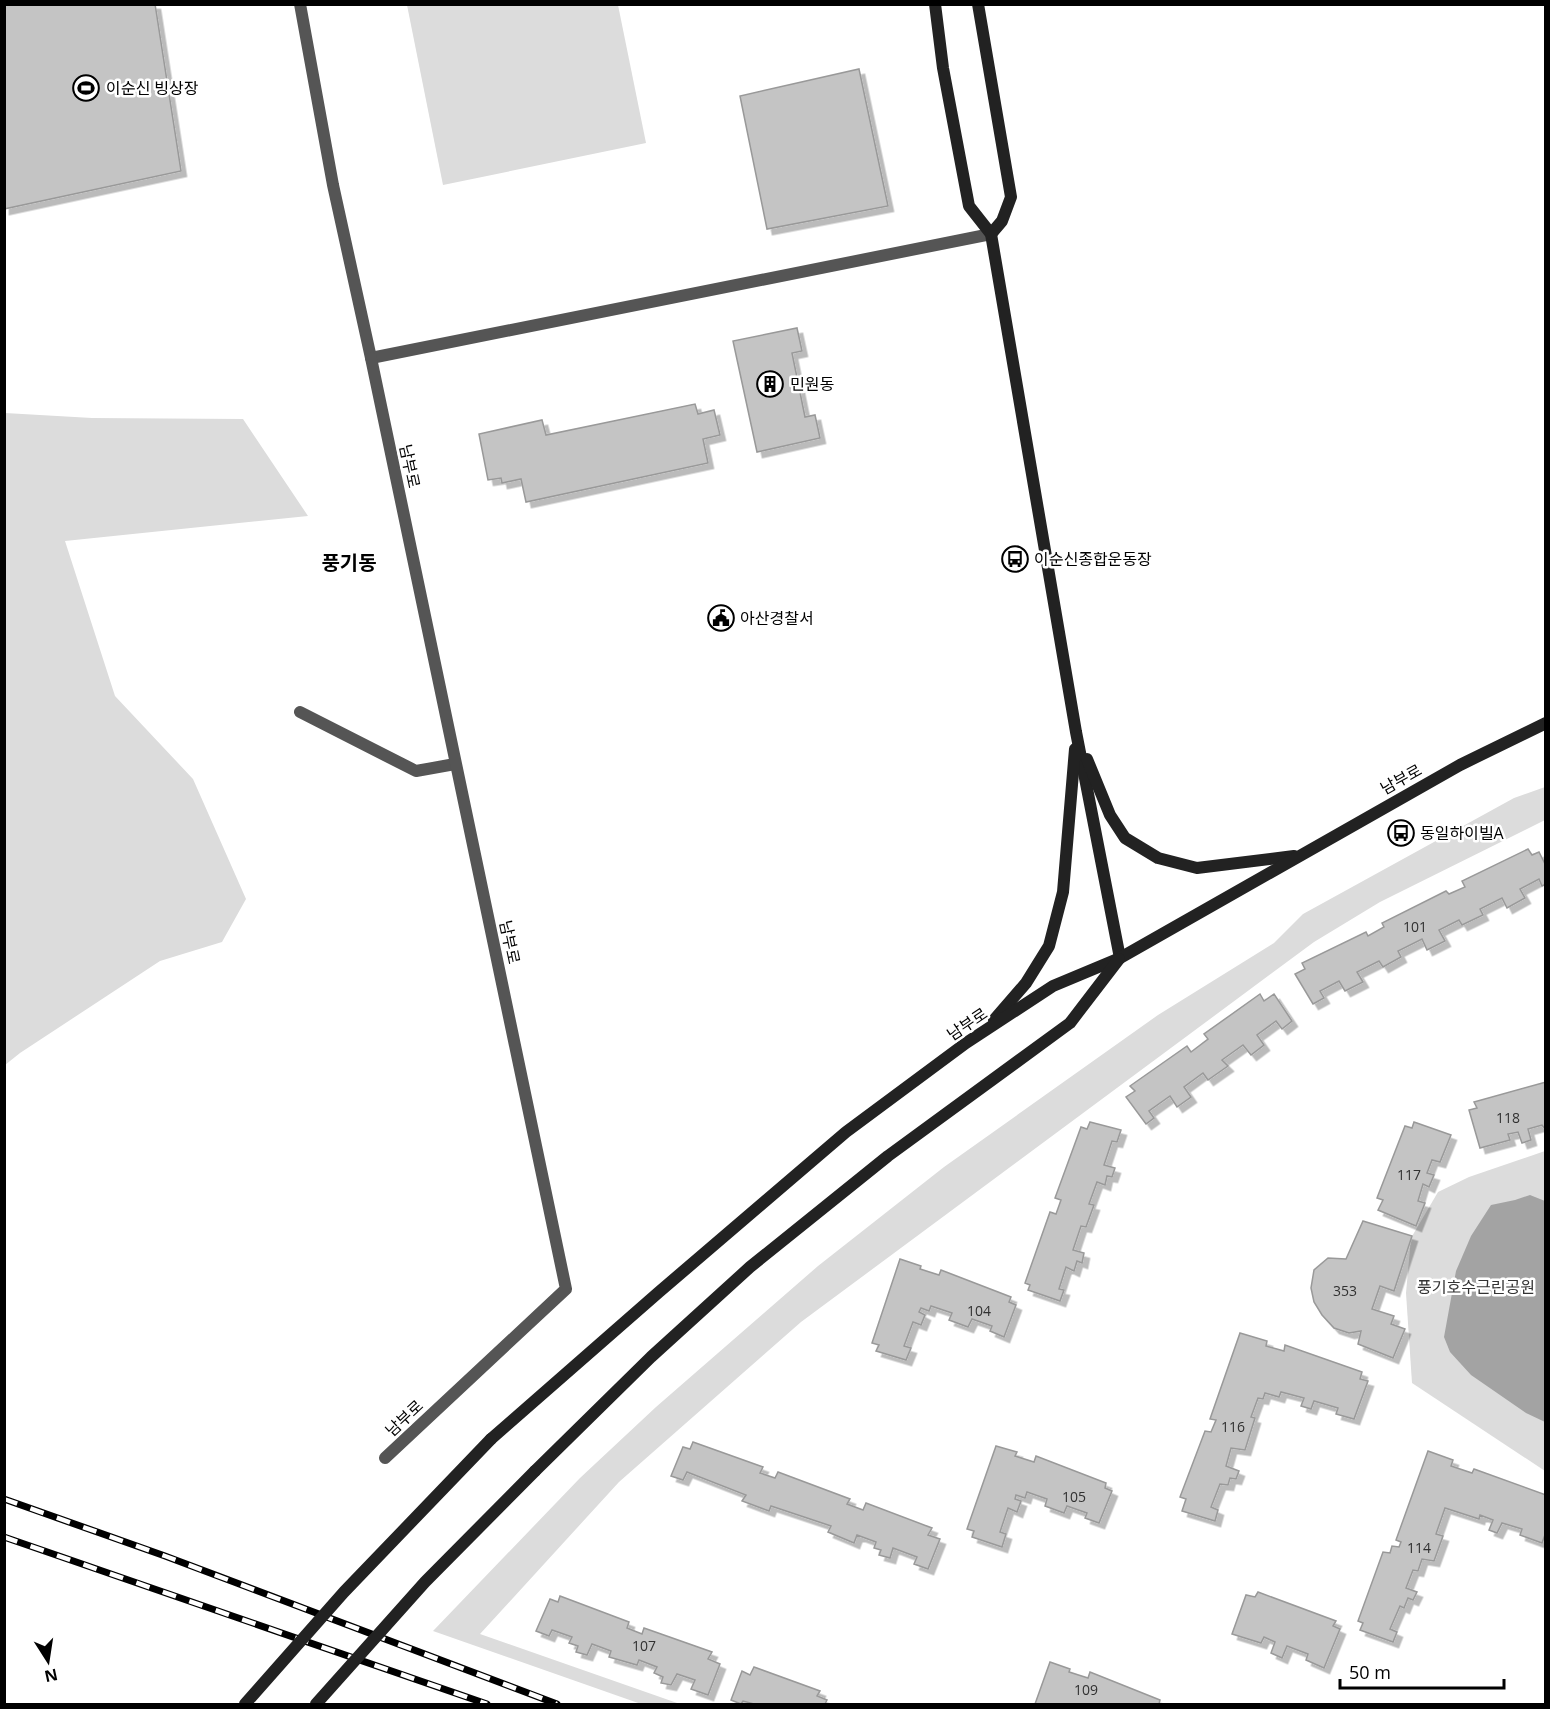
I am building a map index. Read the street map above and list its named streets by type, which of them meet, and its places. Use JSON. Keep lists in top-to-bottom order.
{
  "streets": {
    "main road": ["남부로"]
  },
  "districts": ["풍기동"],
  "parks": ["풍기호수근린공원"],
  "places": {
    "sports": ["이순신 빙상장"],
    "building": ["민원동"],
    "bus stop": ["이순신종합운동장", "동일하이빌A"],
    "public building": ["아산경찰서"]
  },
  "house_numbers": [
    "101",
    "118",
    "117",
    "353",
    "104",
    "116",
    "105",
    "114",
    "107",
    "109"
  ],
  "scale_bar": "50 m",
  "north": "bottom"
}
